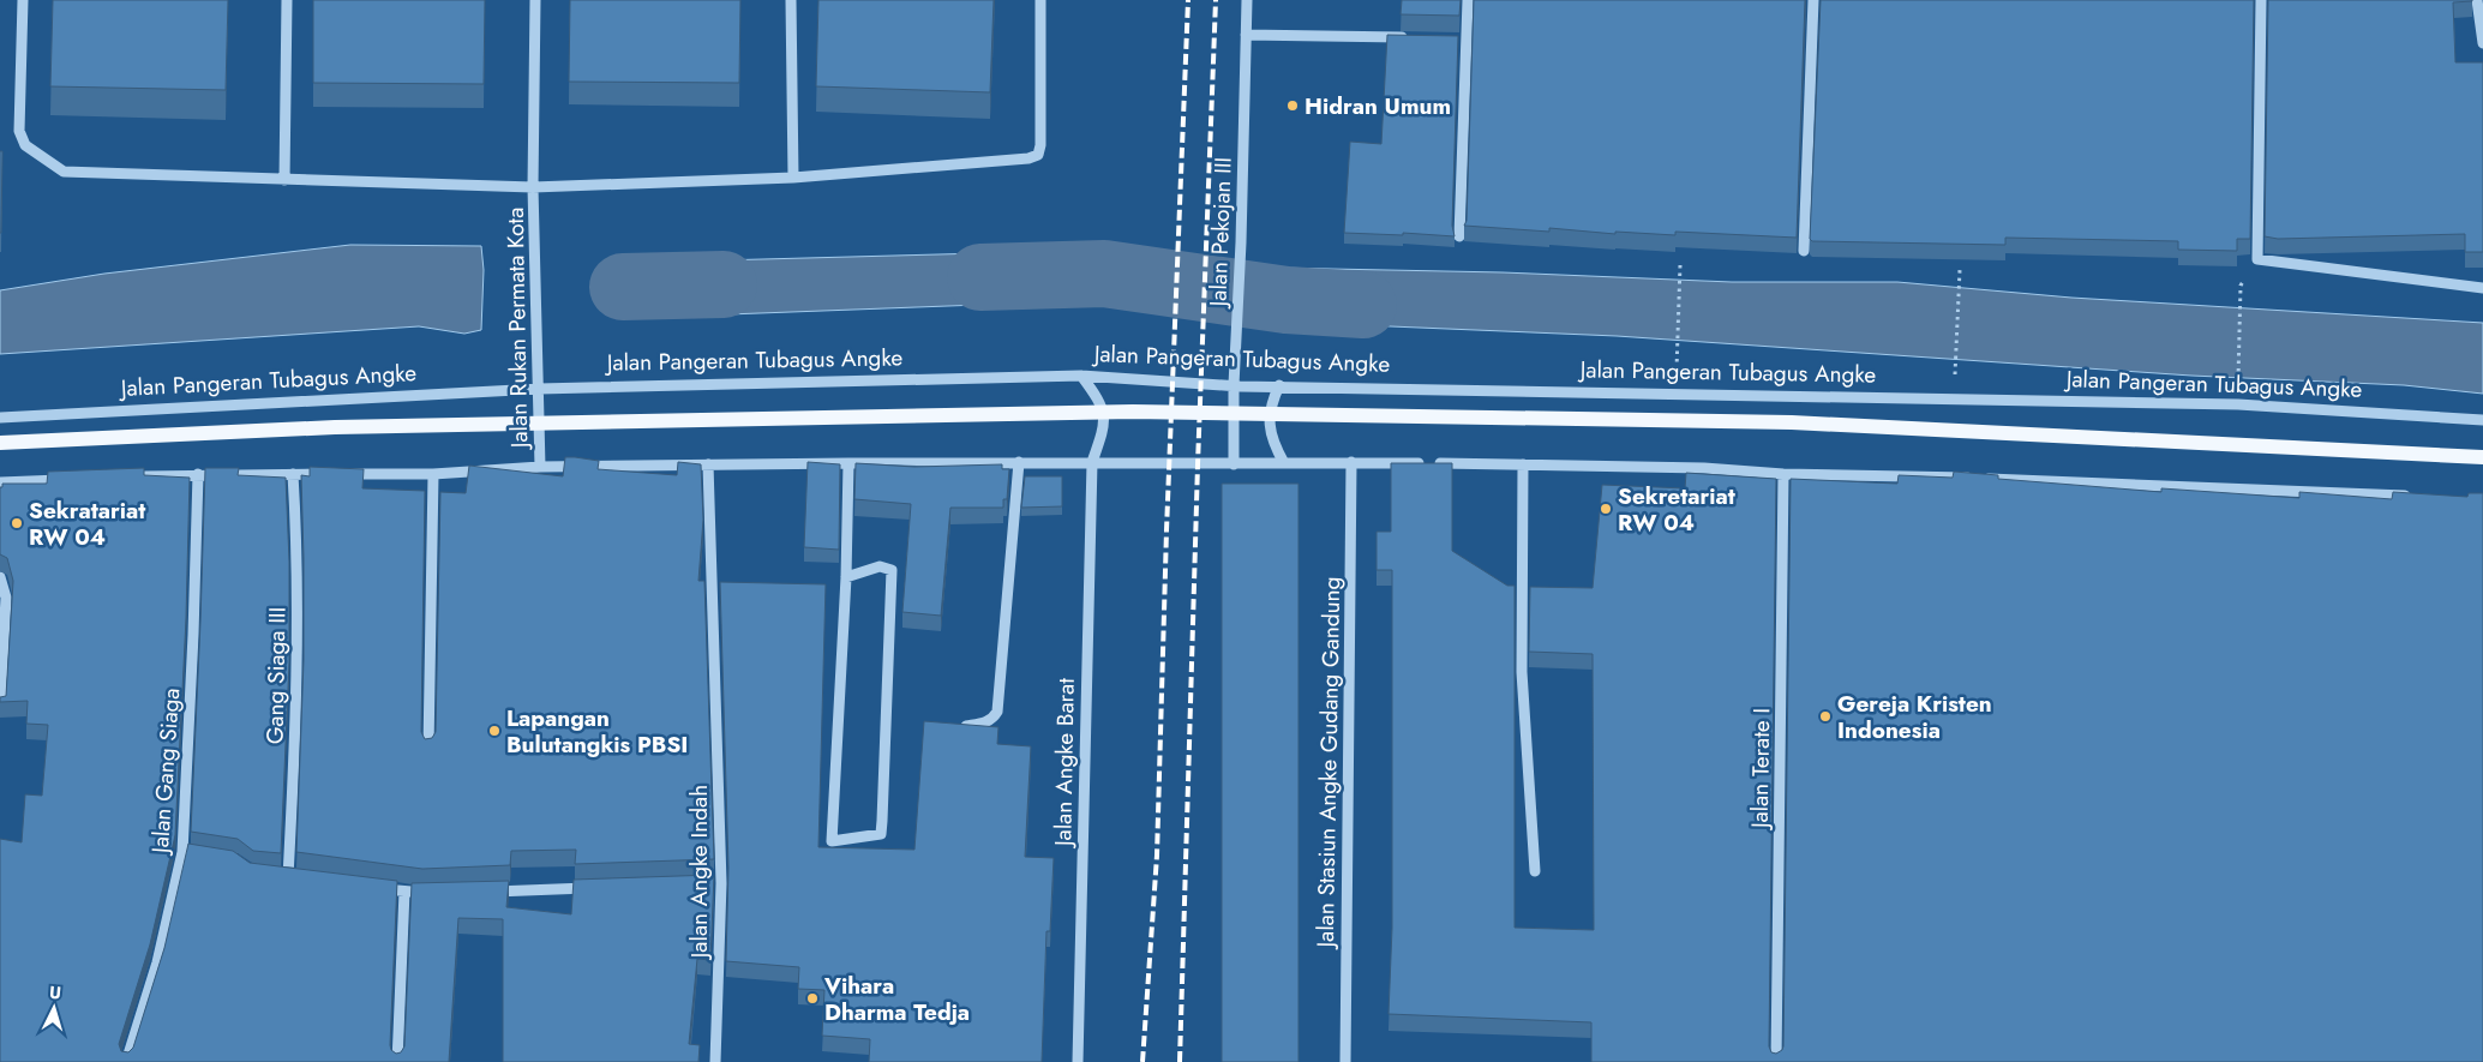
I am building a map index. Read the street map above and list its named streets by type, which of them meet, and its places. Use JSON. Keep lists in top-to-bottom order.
{
  "streets": {
    "street": [
      "Jalan Pekojan III",
      "Jalan Rukan Permata Kota",
      "Jalan Pangeran Tubagus Angke",
      "Gang Siaga III",
      "Jalan Angke Barat",
      "Jalan Stasiun Angke Gudang Gandung",
      "Jalan Terate I",
      "Jalan Gang Siaga",
      "Jalan Angke Indah"
    ]
  },
  "crossings": [
    ["Jalan Pekojan III", "Jalan Pangeran Tubagus Angke"],
    ["Jalan Rukan Permata Kota", "Jalan Pangeran Tubagus Angke"],
    ["Jalan Pangeran Tubagus Angke", "Jalan Angke Barat"]
  ],
  "places": [
    "Hidran Umum",
    "Sekretariat RW 04",
    "Sekratariat RW 04",
    "Gereja Kristen Indonesia",
    "Lapangan Bulutangkis PBSI",
    "Vihara Dharma Tedja"
  ],
  "north": "top"
}
